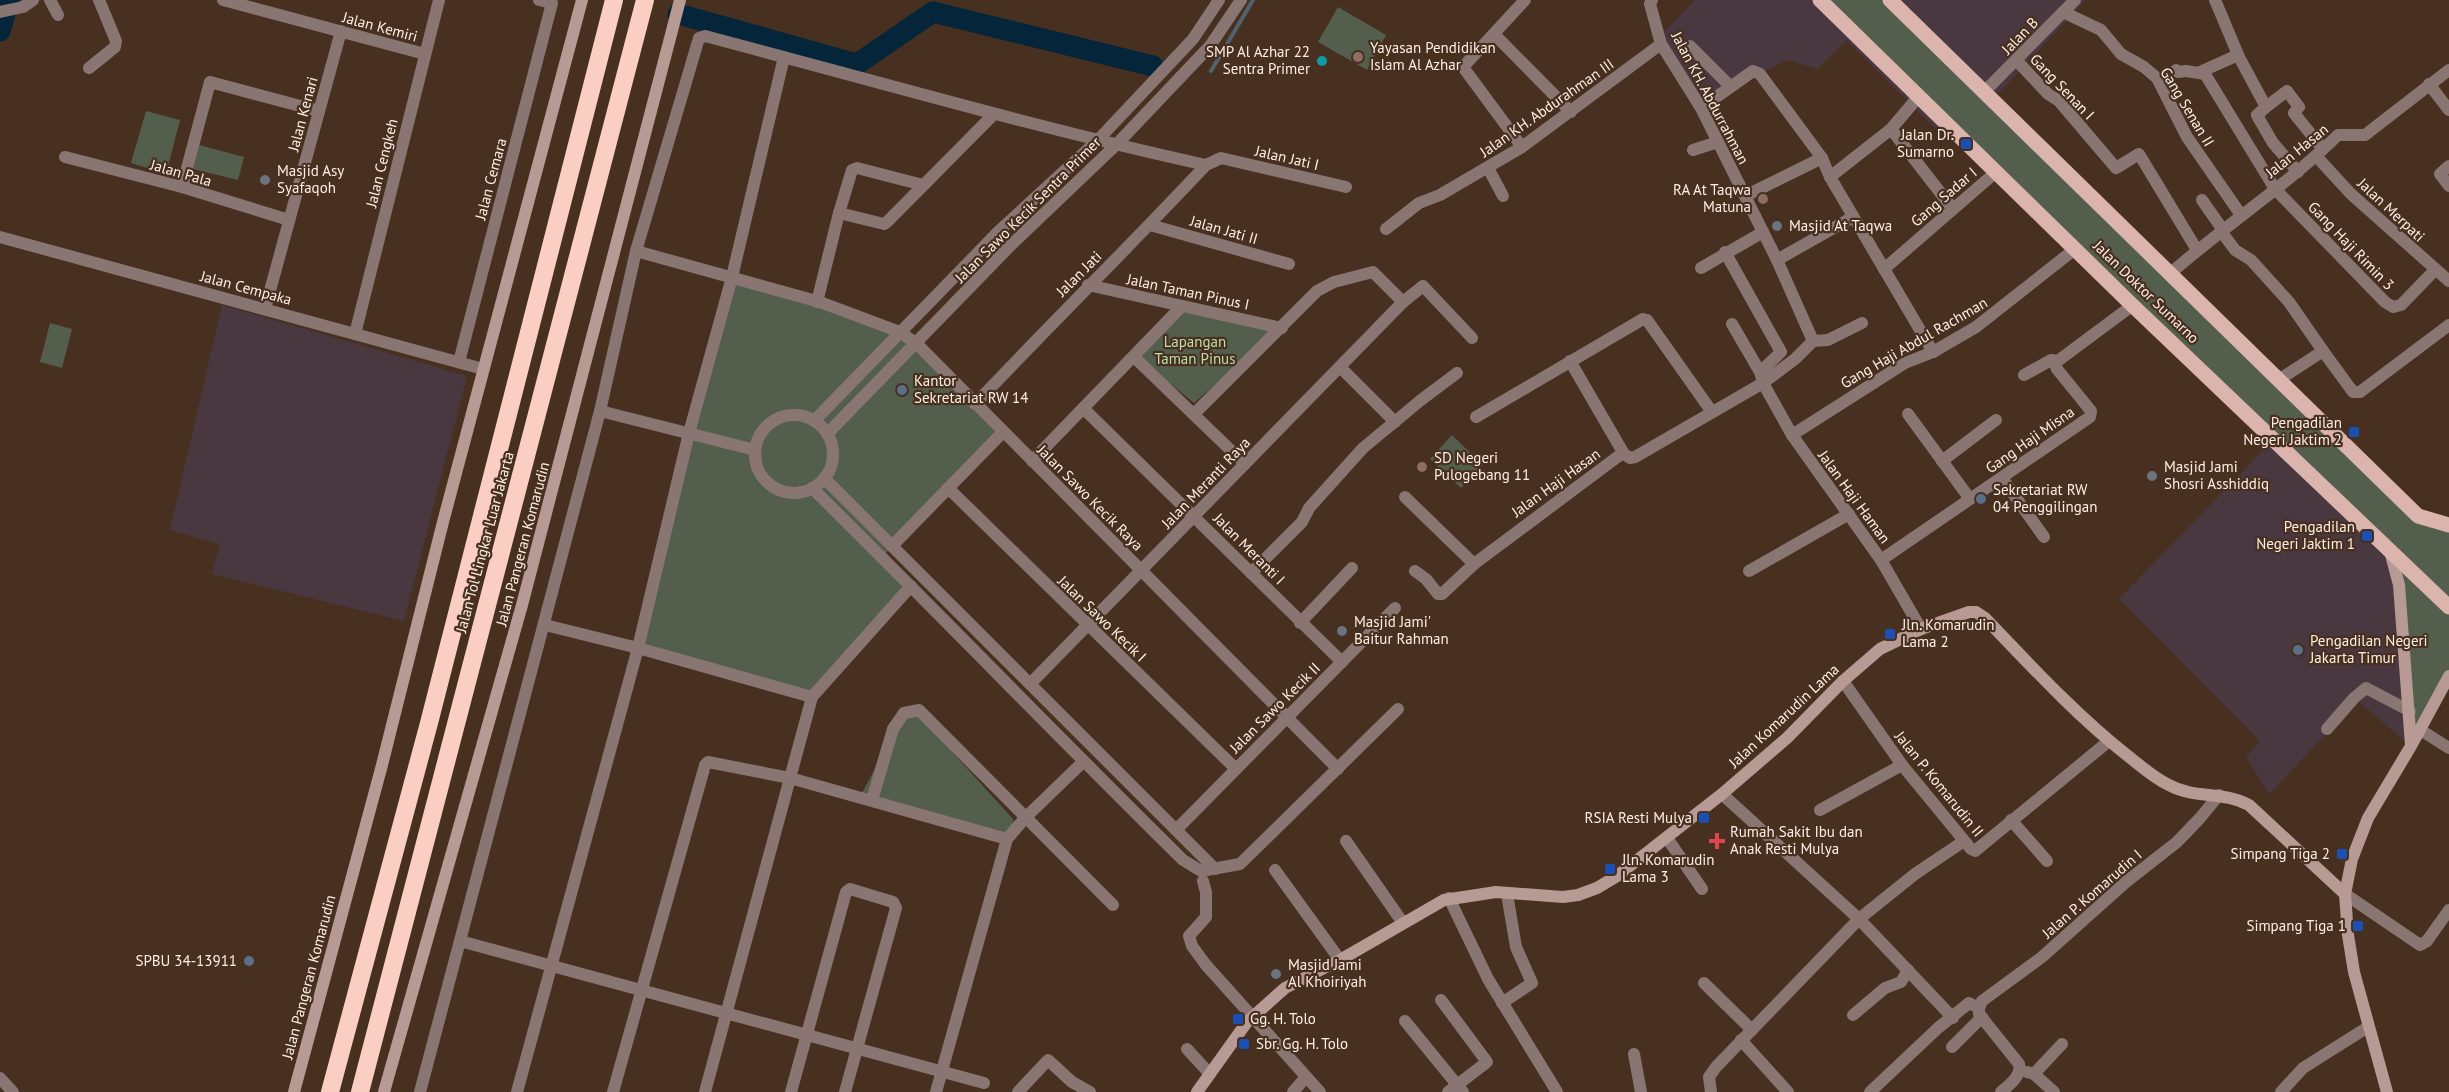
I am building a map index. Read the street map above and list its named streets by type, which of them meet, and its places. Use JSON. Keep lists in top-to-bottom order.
{
  "streets": {
    "highway": ["Jalan Tol Lingkar Luar Jakarta"],
    "main road": ["Jalan Doktor Sumarno"],
    "street": [
      "Jalan Kemiri",
      "Jalan B",
      "Gang Senan I",
      "Jalan KH. Abdurrahman",
      "Gang Senan II",
      "Jalan KH. Abdurahman III",
      "Jalan Kenari",
      "Jalan Hasan",
      "Jalan Jati I",
      "Jalan Cengkeh",
      "Jalan Pala",
      "Jalan Cemara",
      "Gang Sadar I",
      "Jalan Sawo Kecik Sentra Primer",
      "Jalan Merpati",
      "Jalan Jati II",
      "Gang Haji Rimin 3",
      "Jalan Jati",
      "Jalan Cempaka",
      "Jalan Taman Pinus I",
      "Gang Haji Abdul Rachman",
      "Gang Haji Misna",
      "Jalan Meranti Raya",
      "Jalan Haji Hasan",
      "Jalan Haji Haman",
      "Jalan Sawo Kecik Raya",
      "Jalan Pangeran Komarudin",
      "Jalan Meranti I",
      "Jalan Sawo Kecik I",
      "Jalan Sawo Kecik II",
      "Jalan Komarudin Lama",
      "Jalan P. Komarudin II",
      "Jalan P. Komarudin I"
    ]
  },
  "crossings": [
    ["Jalan Kemiri", "Jalan Kenari"],
    ["Jalan Kemiri", "Jalan Cengkeh"],
    ["Jalan B", "Gang Senan I"],
    ["Jalan B", "Gang Senan II"],
    ["Jalan B", "Jalan Doktor Sumarno"],
    ["Gang Senan I", "Jalan Hasan"],
    ["Jalan KH. Abdurrahman", "Jalan KH. Abdurahman III"],
    ["Gang Senan II", "Jalan Hasan"],
    ["Jalan Kenari", "Jalan Pala"],
    ["Jalan Kenari", "Jalan Cempaka"],
    ["Jalan Hasan", "Jalan Merpati"],
    ["Jalan Hasan", "Gang Haji Rimin 3"],
    ["Jalan Hasan", "Jalan Doktor Sumarno"],
    ["Jalan Jati I", "Jalan Jati"],
    ["Jalan Cengkeh", "Jalan Cempaka"],
    ["Jalan Cemara", "Jalan Cempaka"],
    ["Gang Sadar I", "Jalan Doktor Sumarno"],
    ["Jalan Sawo Kecik Sentra Primer", "Jalan Sawo Kecik Raya"],
    ["Jalan Merpati", "Gang Haji Rimin 3"],
    ["Jalan Jati II", "Jalan Jati"],
    ["Jalan Jati", "Jalan Taman Pinus I"],
    ["Jalan Jati", "Jalan Sawo Kecik Raya"],
    ["Jalan Cempaka", "Jalan Pangeran Komarudin"],
    ["Jalan Doktor Sumarno", "Gang Haji Abdul Rachman"],
    ["Gang Haji Abdul Rachman", "Jalan Haji Haman"],
    ["Gang Haji Misna", "Jalan Haji Haman"],
    ["Jalan Meranti Raya", "Jalan Sawo Kecik Raya"],
    ["Jalan Meranti Raya", "Jalan Meranti I"],
    ["Jalan Meranti Raya", "Jalan Sawo Kecik I"],
    ["Jalan Haji Hasan", "Jalan Haji Haman"],
    ["Jalan Haji Haman", "Jalan Komarudin Lama"],
    ["Jalan Sawo Kecik Raya", "Jalan Sawo Kecik II"],
    ["Jalan Meranti I", "Jalan Sawo Kecik II"],
    ["Jalan Sawo Kecik I", "Jalan Sawo Kecik II"],
    ["Jalan Komarudin Lama", "Jalan P. Komarudin II"],
    ["Jalan Komarudin Lama", "Jalan P. Komarudin I"]
  ],
  "parks": ["Lapangan Taman Pinus"],
  "places": {
    "other": [
      "Yayasan Pendidikan Islam Al Azhar",
      "SMP Al Azhar 22 Sentra Primer",
      "Masjid Asy Syafaqoh",
      "RA At Taqwa Matuna",
      "Masjid At Taqwa",
      "Kantor Sekretariat RW 14",
      "SD Negeri Pulogebang 11",
      "Masjid Jami Shosri Asshiddiq",
      "Sekretariat RW 04 Penggilingan",
      "Masjid Jami' Baitur Rahman",
      "Pengadilan Negeri Jakarta Timur",
      "SPBU 34-13911",
      "Masjid Jami Al Khoiriyah"
    ],
    "transit": [
      "Jalan Dr. Sumarno",
      "Pengadilan Negeri Jaktim 2",
      "Pengadilan Negeri Jaktim 1",
      "Jln. Komarudin Lama 2",
      "RSIA Resti Mulya",
      "Simpang Tiga 2",
      "Jln. Komarudin Lama 3",
      "Simpang Tiga 1",
      "Gg. H. Tolo",
      "Sbr. Gg. H. Tolo"
    ],
    "health": ["Rumah Sakit Ibu dan Anak Resti Mulya"]
  }
}
